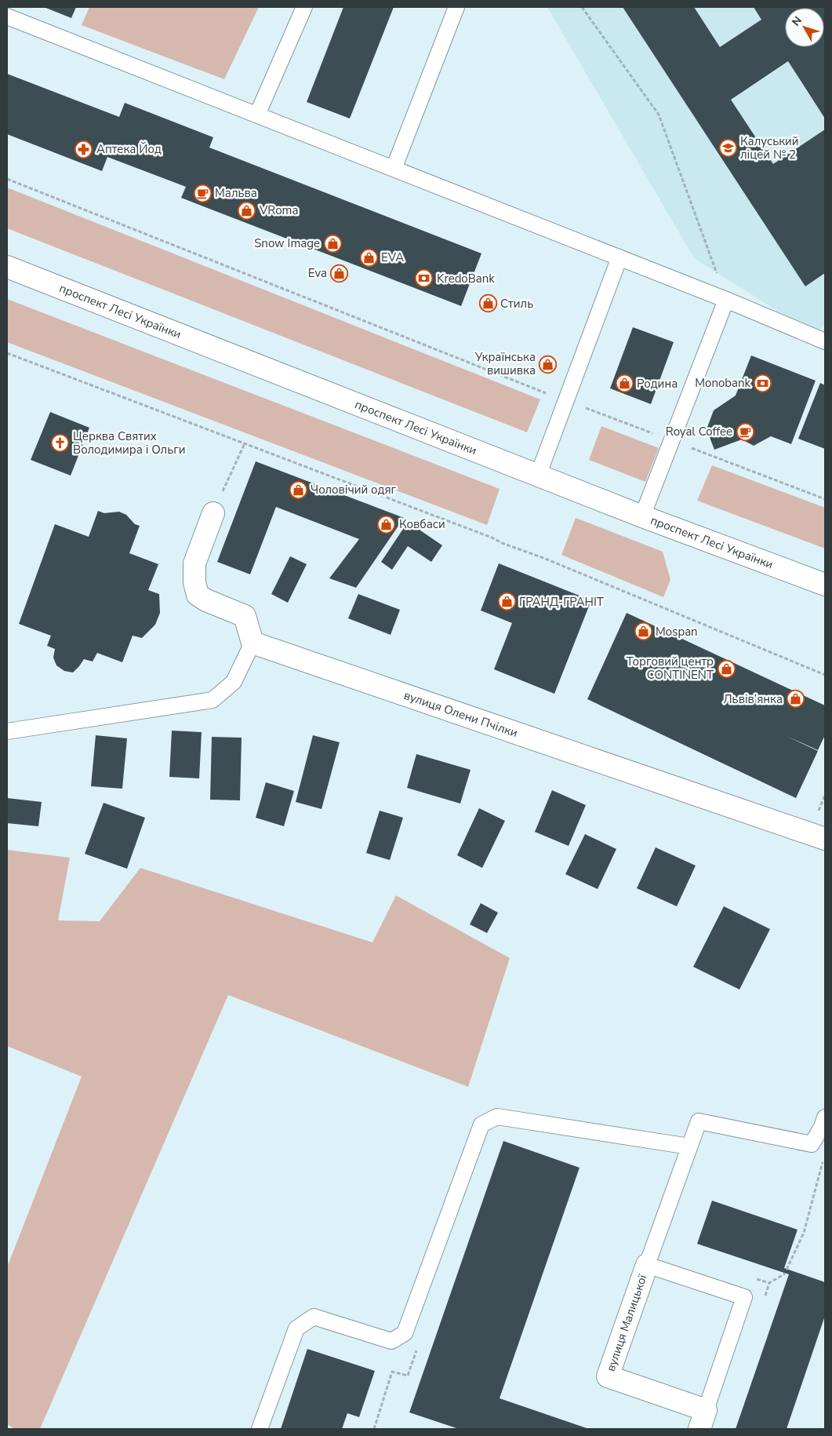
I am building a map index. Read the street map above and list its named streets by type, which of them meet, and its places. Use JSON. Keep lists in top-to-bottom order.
{
  "streets": {
    "street": ["проспект Лесі Українки", "вулиця Олени Пчілки", "вулиця Малицької"]
  },
  "places": {
    "school or university": ["Калуський ліцей № 2"],
    "pharmacy": ["Аптека Йод"],
    "cafe": ["Мальва", "Royal Coffee"],
    "shop": [
      "VRoma",
      "Snow Image",
      "ЕVA",
      "Eva",
      "Стиль",
      "Українська вишивка",
      "Родина",
      "Чоловічий одяг",
      "Ковбаси",
      "ГРАНД-ГРАНІТ",
      "Mospan",
      "Торговий центр CONTINENT",
      "Львів’янка"
    ],
    "bank": ["KredoBank", "Monobank"],
    "church": ["Церква Святих Володимира і Ольги"]
  },
  "north": "top left"
}
